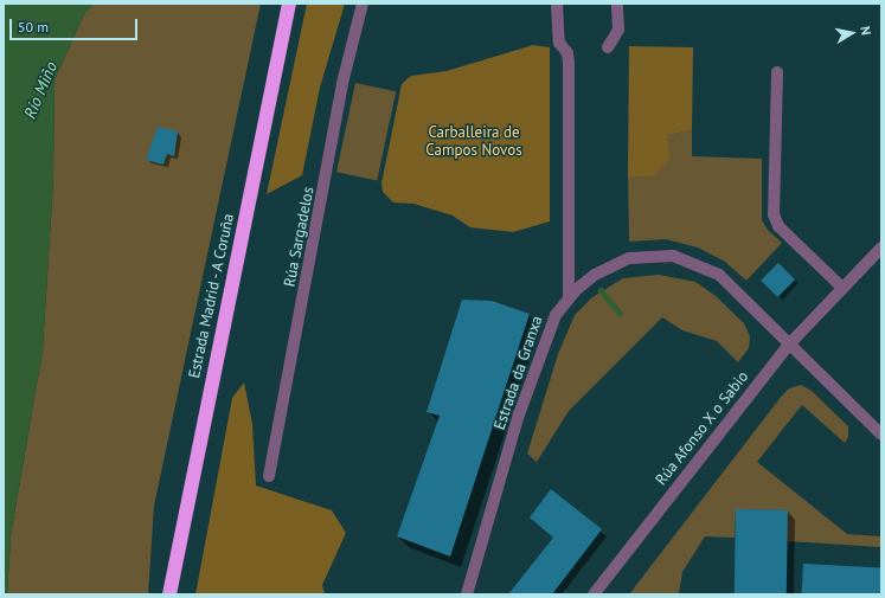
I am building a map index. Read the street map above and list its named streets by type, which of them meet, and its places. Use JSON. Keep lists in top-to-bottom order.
{
  "streets": {
    "highway": ["Estrada Madrid - A Coruña"],
    "street": ["Rúa Sargadelos", "Estrada da Granxa", "Rúa Afonso X o Sabio"]
  },
  "crossings": [
    ["Estrada da Granxa", "Rúa Afonso X o Sabio"]
  ],
  "water": ["Río Miño"],
  "parks": ["Carballeira de Campos Novos"],
  "scale_bar": "50 m",
  "north": "right"
}
